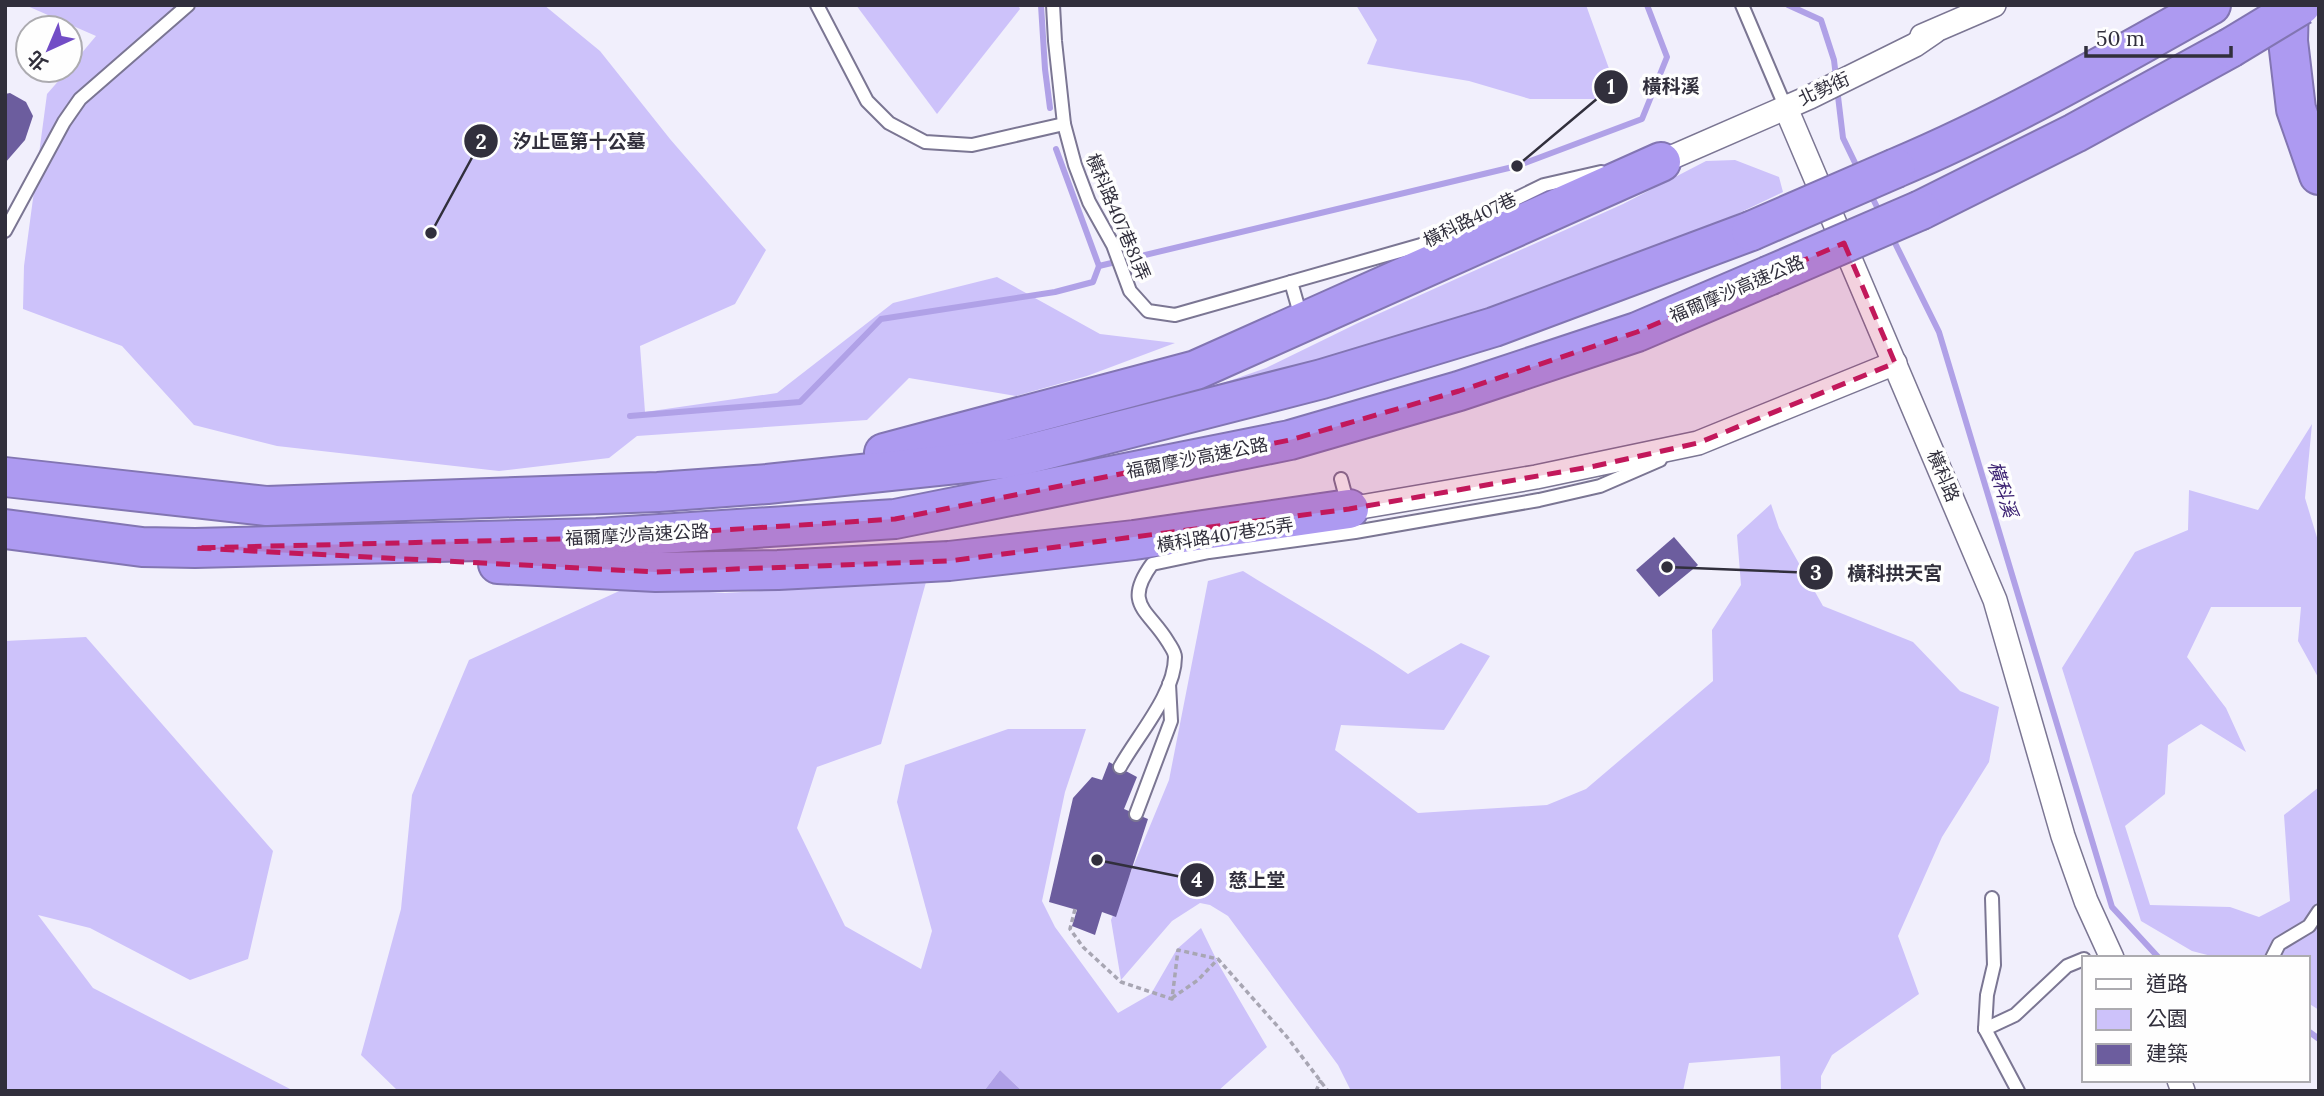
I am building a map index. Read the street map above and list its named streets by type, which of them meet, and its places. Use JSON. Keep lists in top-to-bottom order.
{
  "streets": {
    "highway": ["福爾摩沙高速公路"],
    "street": ["北勢街", "橫科路407巷", "橫科路"],
    "lane": ["橫科路407巷81弄", "橫科路407巷25弄"]
  },
  "crossings": [
    ["北勢街", "橫科路407巷"],
    ["北勢街", "橫科路"],
    ["橫科路407巷81弄", "橫科路407巷"],
    ["橫科路407巷", "橫科路"]
  ],
  "water": ["橫科溪"],
  "places": [
    "橫科溪",
    "汐止區第十公墓",
    "橫科拱天宮",
    "慈上堂"
  ],
  "legend": ["道路", "公園", "建築"],
  "scale_bar": "50 m",
  "north": "bottom left"
}
